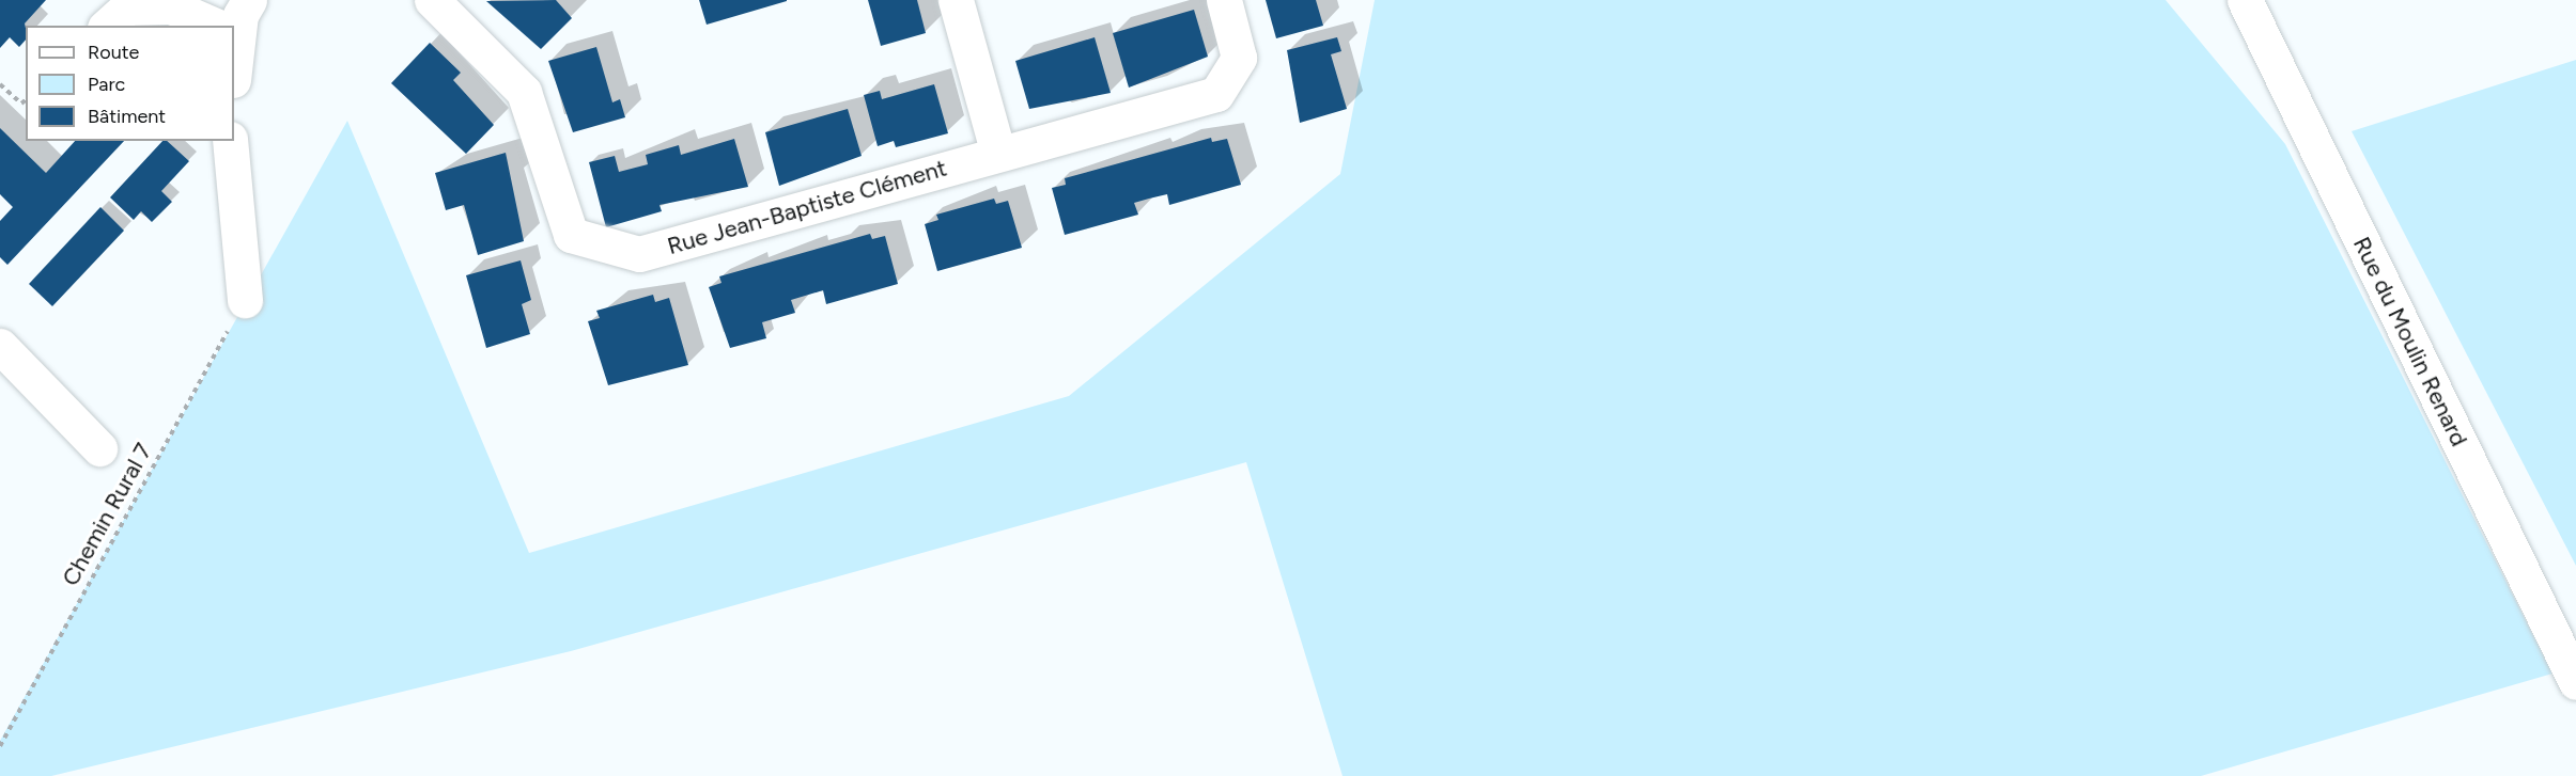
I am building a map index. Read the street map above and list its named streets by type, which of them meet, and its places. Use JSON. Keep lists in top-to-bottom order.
{
  "streets": {
    "street": ["Rue Jean-Baptiste Clément", "Rue du Moulin Renard"],
    "path": ["Chemin Rural 7"]
  },
  "legend": ["Route", "Parc", "Bâtiment"]
}
